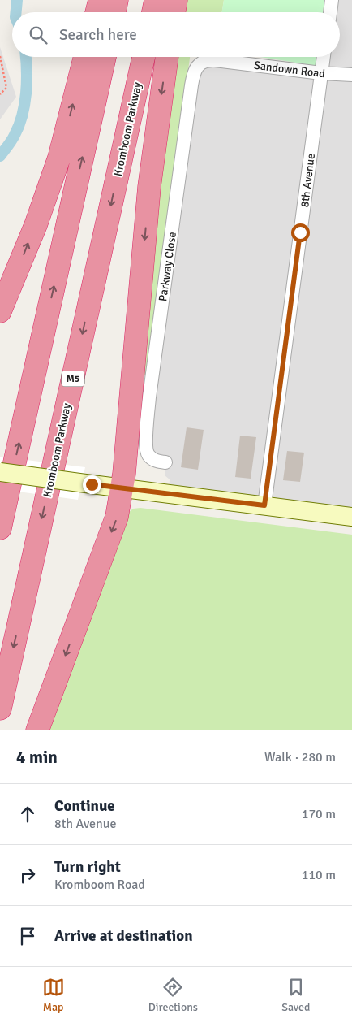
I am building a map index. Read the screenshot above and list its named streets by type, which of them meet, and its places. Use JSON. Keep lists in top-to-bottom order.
{
  "streets": {
    "highway": ["Kromboom Parkway", "M5"],
    "street": ["Sandown Road", "8th Avenue", "Parkway Close"]
  },
  "crossings": [
    ["Sandown Road", "8th Avenue"],
    ["Sandown Road", "Parkway Close"]
  ],
  "page": {
    "search": "Search here",
    "heading": ["4 min", "Walk · 280 m"],
    "list": [
      ["Continue", "8th Avenue", "170 m"],
      ["Turn right", "Kromboom Road", "110 m"],
      "Arrive at destination"
    ],
    "nav": ["Map", "Directions", "Saved"]
  }
}
